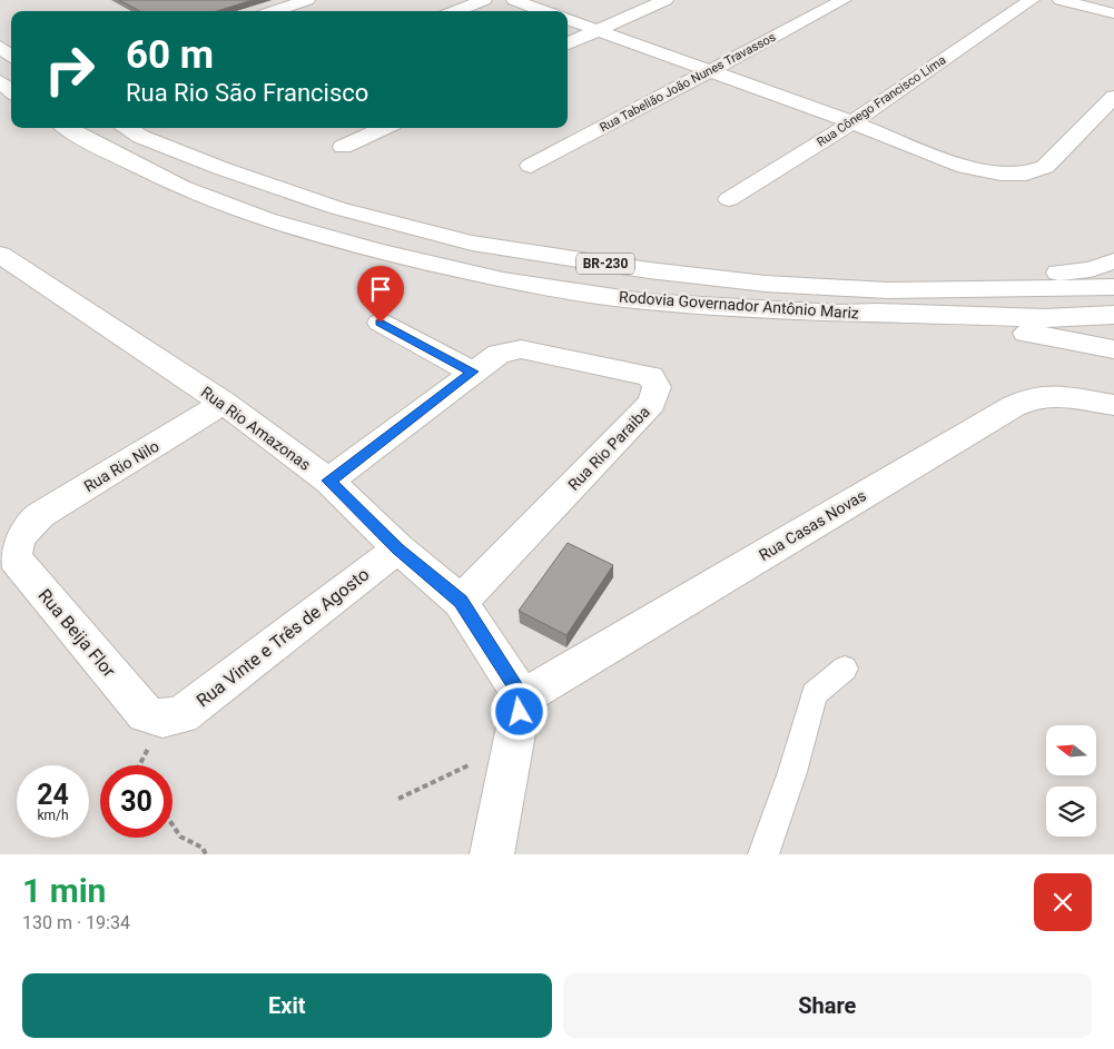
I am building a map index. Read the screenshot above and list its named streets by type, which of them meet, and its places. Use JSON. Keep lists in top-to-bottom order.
{
  "streets": {
    "main road": [
      "Rua Tabelião João Nunes Travassos",
      "Rua Cônego Francisco Lima",
      "BR-230",
      "Rodovia Governador Antônio Mariz",
      "Rua Rio Amazonas",
      "Rua Rio Paraiba",
      "Rua Rio Nilo",
      "Rua Casas Novas",
      "Rua Beija Flor",
      "Rua Vinte e Três de Agosto"
    ]
  },
  "crossings": [
    ["Rua Rio Amazonas", "Rua Rio Paraiba"],
    ["Rua Rio Amazonas", "Rua Rio Nilo"],
    ["Rua Rio Amazonas", "Rua Casas Novas"],
    ["Rua Rio Amazonas", "Rua Vinte e Três de Agosto"],
    ["Rua Rio Nilo", "Rua Beija Flor"],
    ["Rua Beija Flor", "Rua Vinte e Três de Agosto"]
  ],
  "north": "left",
  "page": {
    "turn": ["60 m", "Rua Rio São Francisco"],
    "speed": "24 km/h",
    "limit": "30",
    "heading": ["1 min", "130 m · 19:34"],
    "buttons": ["Exit", "Share"]
  }
}
